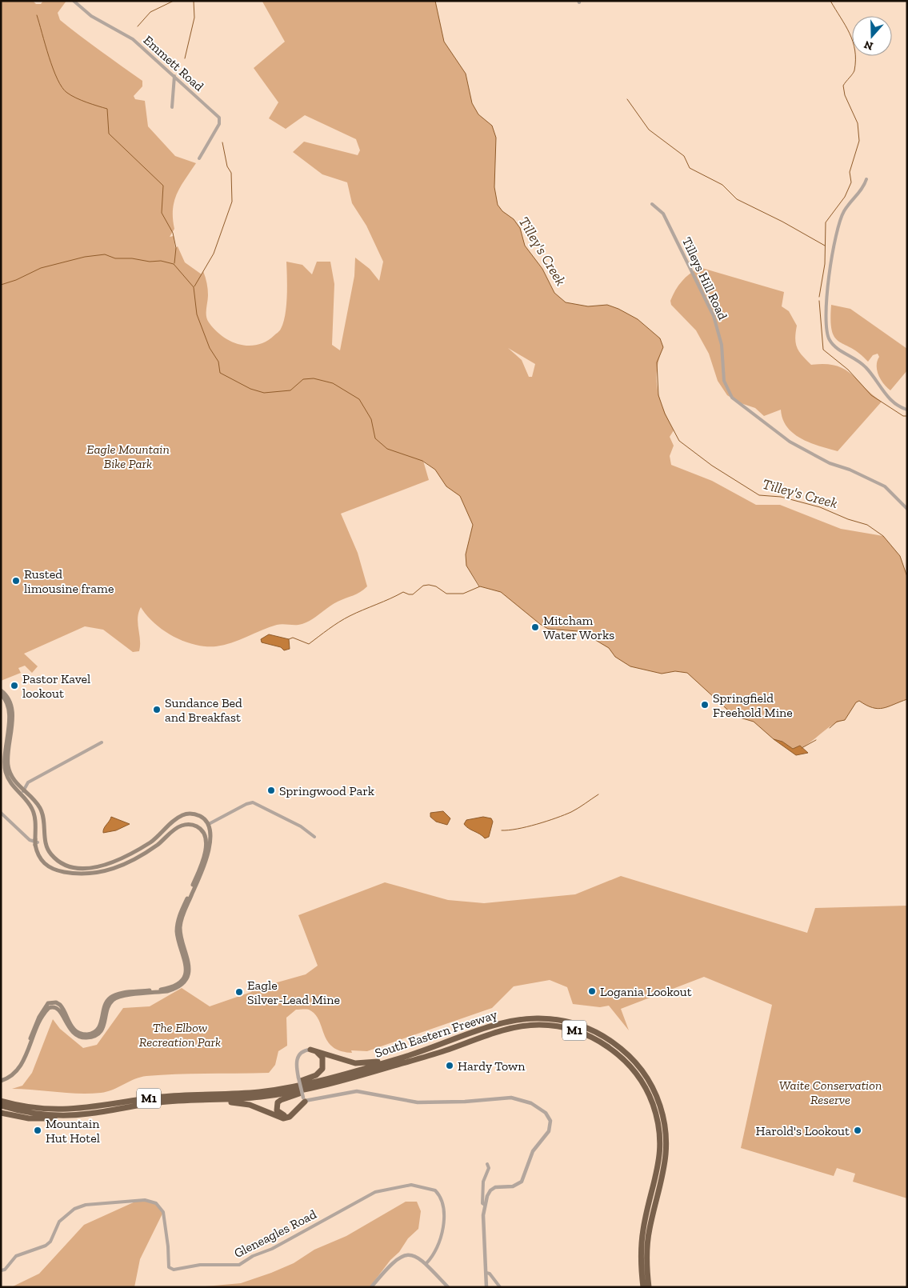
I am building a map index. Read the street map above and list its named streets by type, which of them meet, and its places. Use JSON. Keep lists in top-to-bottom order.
{
  "streets": {
    "highway": ["M1", "South Eastern Freeway"],
    "street": ["Emmett Road", "Tilleys Hill Road", "Gleneagles Road"]
  },
  "water": ["Tilley's Creek"],
  "parks": ["Eagle Mountain Bike Park", "The Elbow Recreation Park", "Waite Conservation Reserve"],
  "places": [
    "Rusted limousine frame",
    "Mitcham Water Works",
    "Pastor Kavel lookout",
    "Springfield Freehold Mine",
    "Sundance Bed and Breakfast",
    "Springwood Park",
    "Logania Lookout",
    "Eagle Silver-Lead Mine",
    "Hardy Town",
    "Mountain Hut Hotel",
    "Harold's Lookout"
  ],
  "north": "bottom"
}
